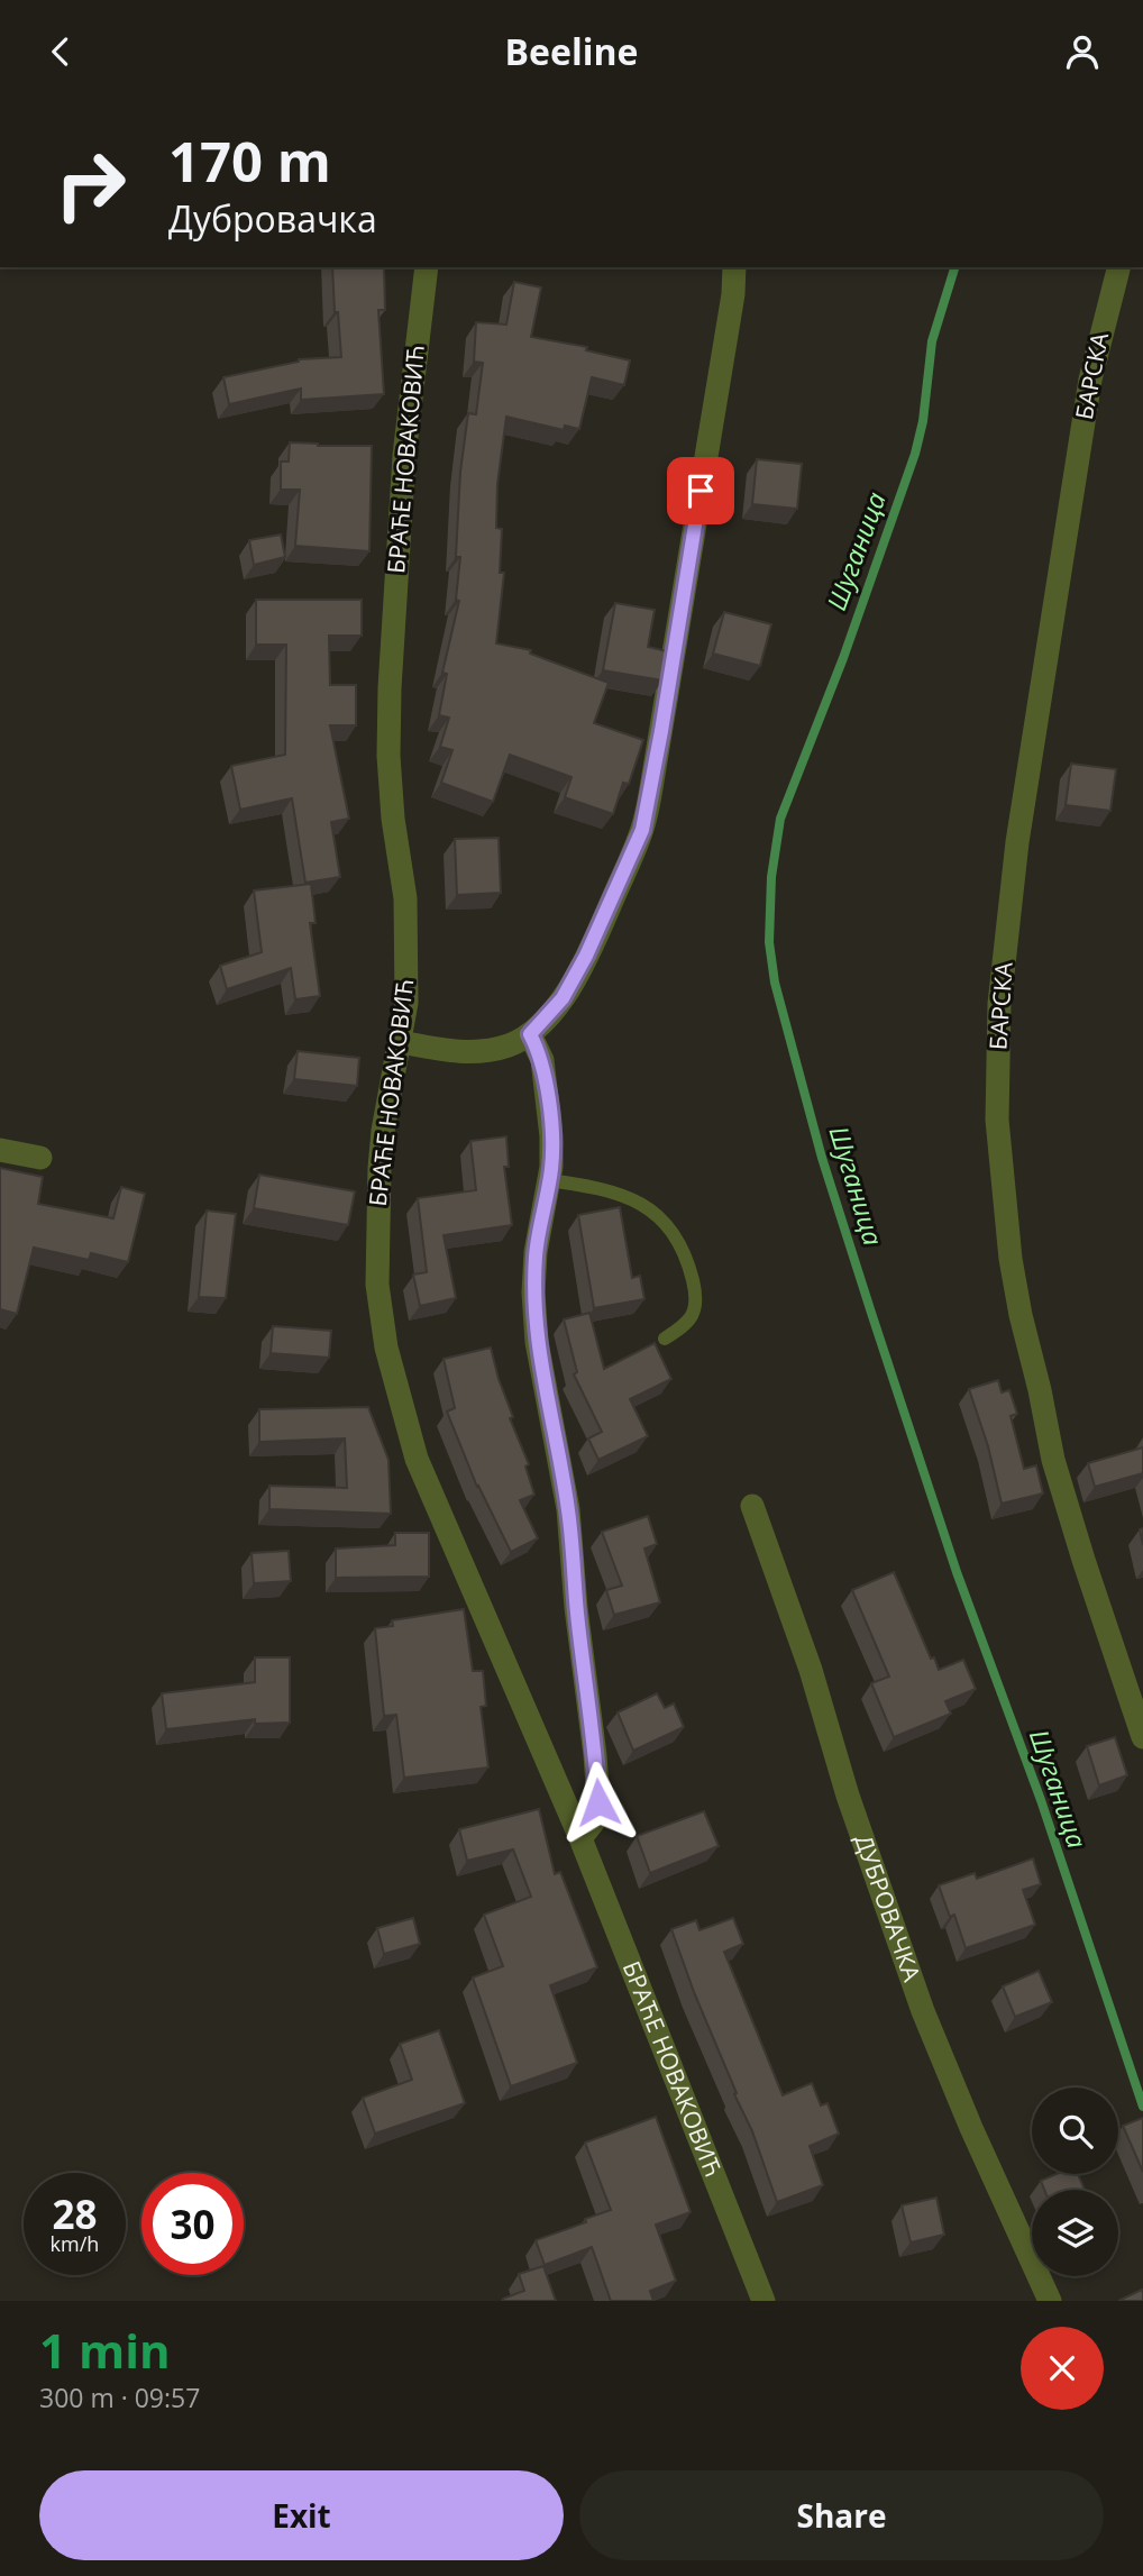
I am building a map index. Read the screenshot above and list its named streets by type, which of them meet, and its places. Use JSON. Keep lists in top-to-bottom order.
{
  "streets": {
    "street": ["БАРСКА", "БРАЋЕ НОВАКОВИЋ", "ДУБРОВАЧКА"]
  },
  "water": ["Шуганица"],
  "page": {
    "header": "Beeline",
    "turn": ["170 m", "Дубровачка"],
    "speed": "28 km/h",
    "limit": "30",
    "heading": ["1 min", "300 m · 09:57"],
    "buttons": ["Exit", "Share"]
  }
}
